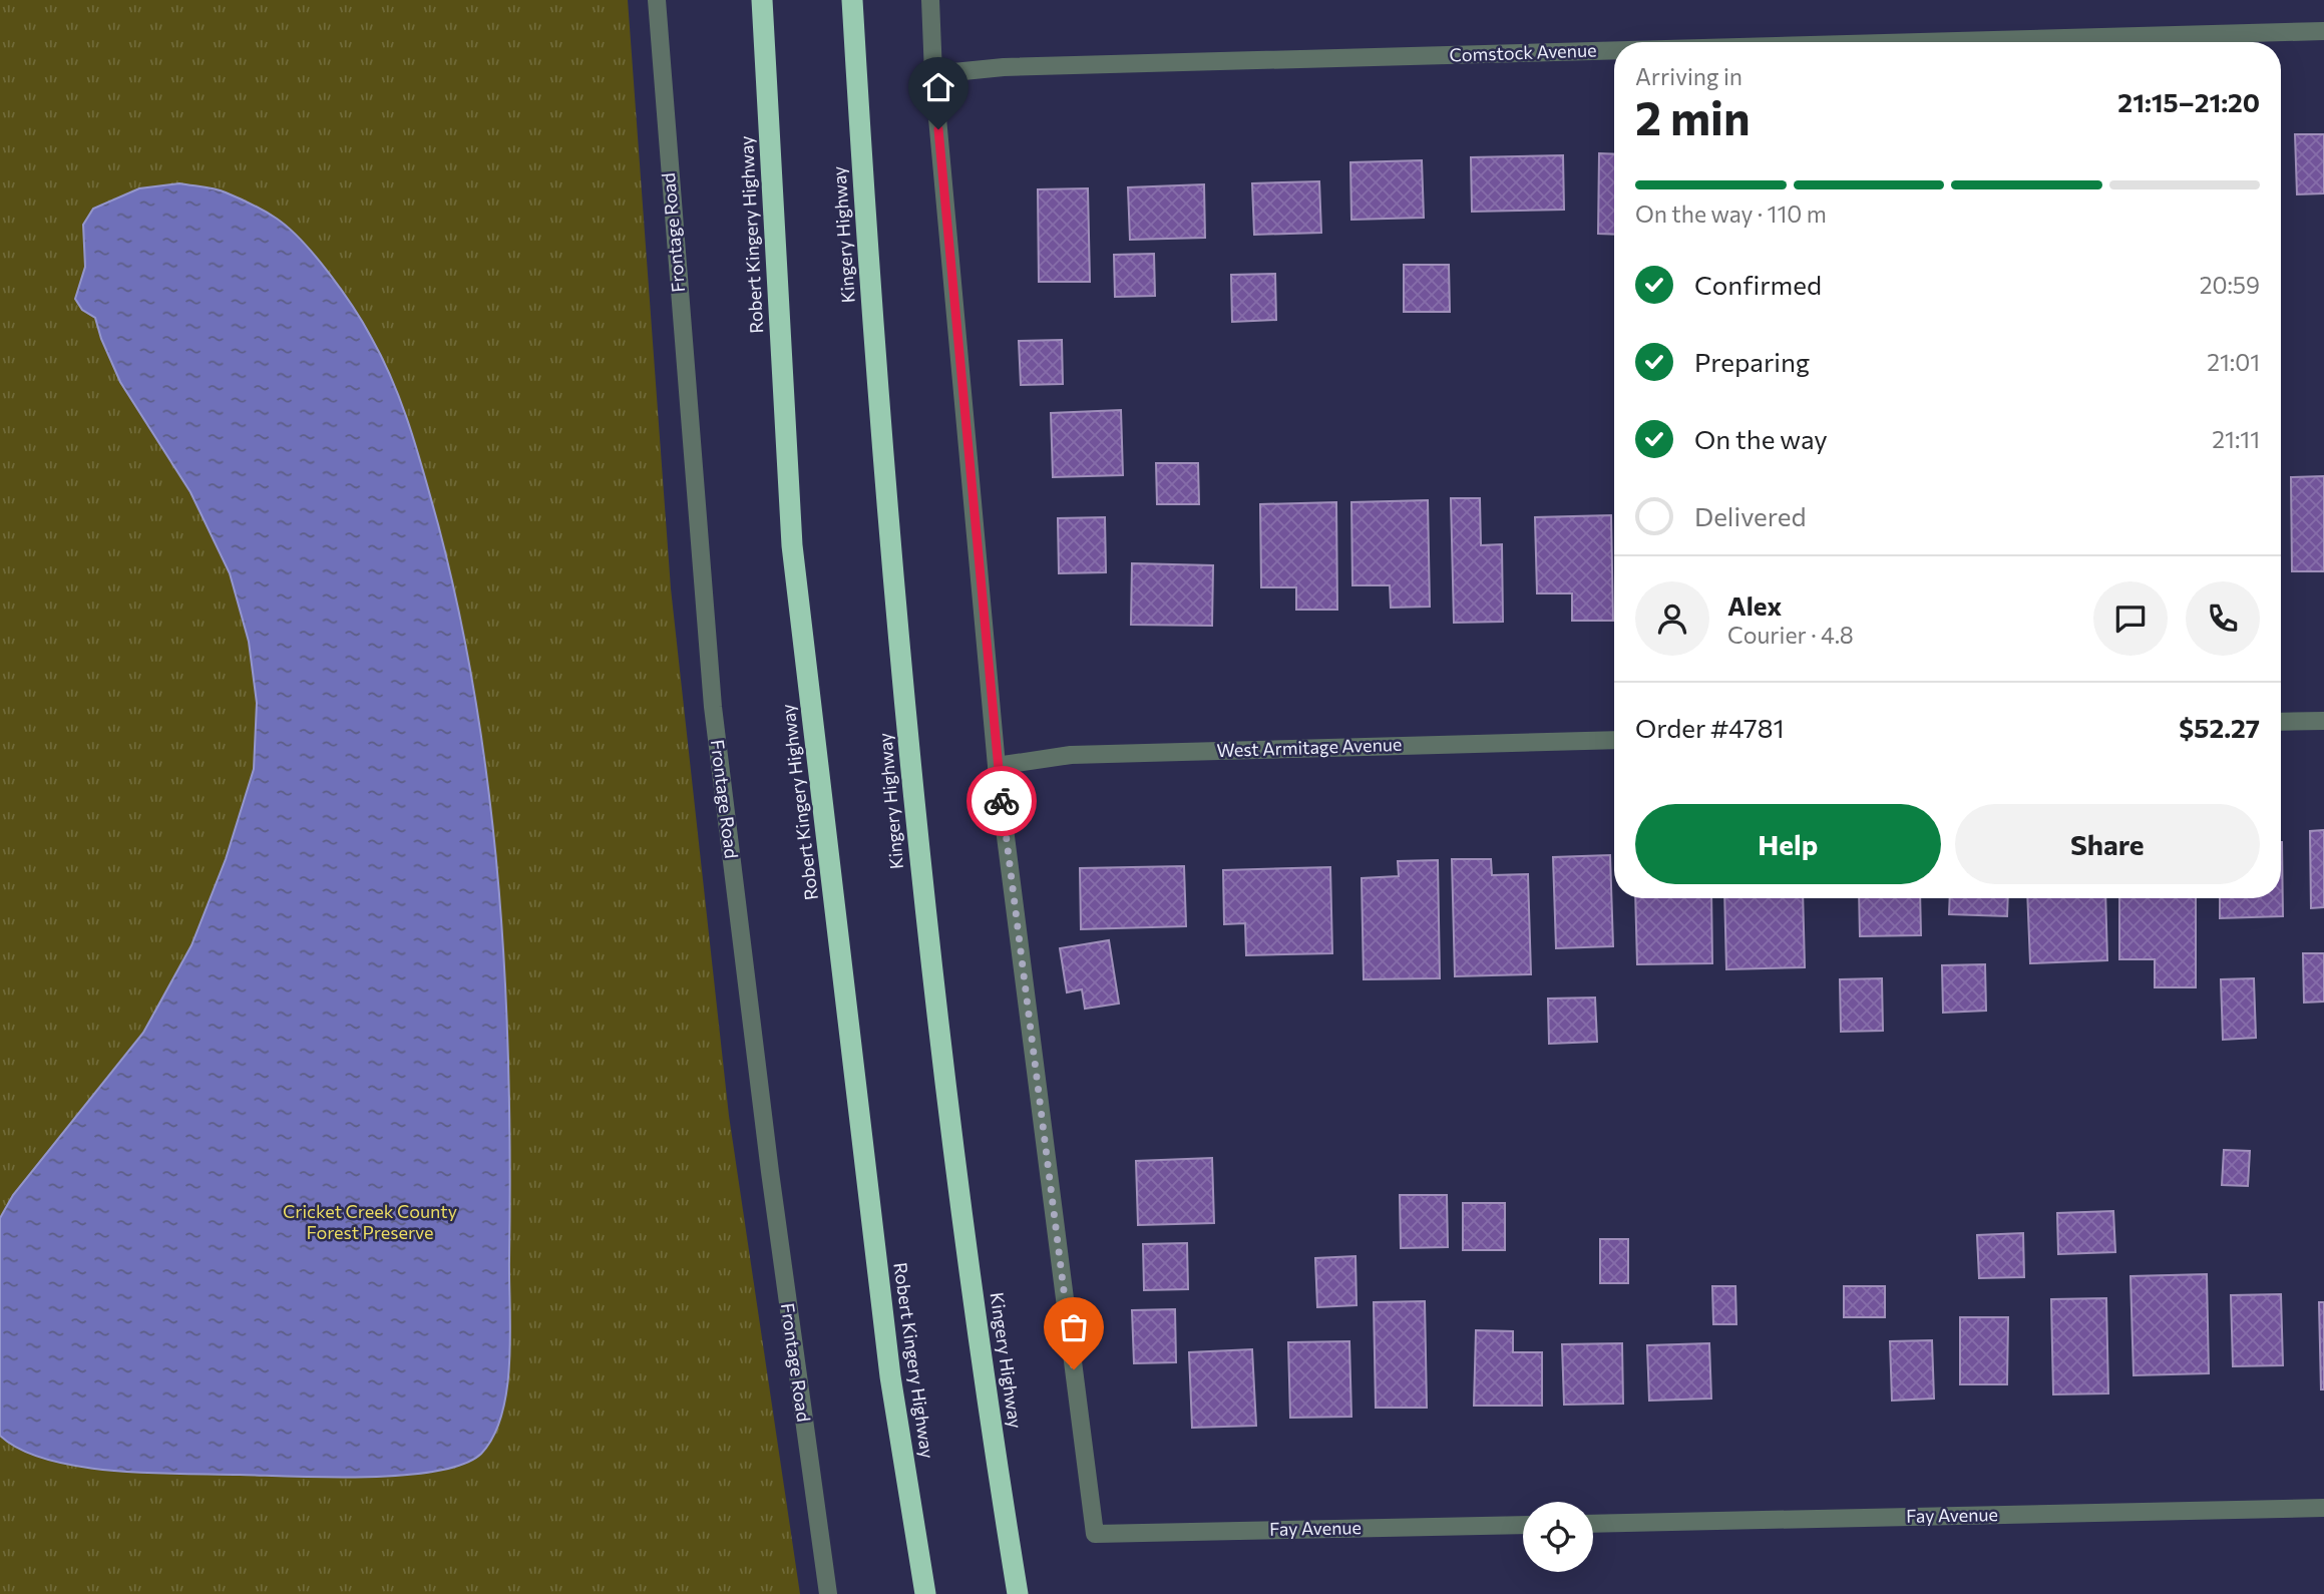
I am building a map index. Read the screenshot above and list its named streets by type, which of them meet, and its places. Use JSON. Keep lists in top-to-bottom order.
{
  "streets": {
    "highway": ["Robert Kingery Highway", "Kingery Highway"],
    "street": [
      "Comstock Avenue",
      "Frontage Road",
      "West Armitage Avenue",
      "Fay Avenue"
    ]
  },
  "crossings": [
    ["West Armitage Avenue", "Fay Avenue"]
  ],
  "parks": ["Cricket Creek County Forest Preserve"],
  "page": {
    "heading": ["2 min", "Arriving in", "21:15–21:20"],
    "panel": [
      "Alex",
      "Courier · 4.8",
      "Order #4781",
      "$52.27"
    ],
    "bar": "On the way · 110 m",
    "list": [
      ["Confirmed", "20:59"],
      ["Preparing", "21:01"],
      ["On the way", "21:11"],
      "Delivered"
    ],
    "buttons": ["Help", "Share"]
  }
}
